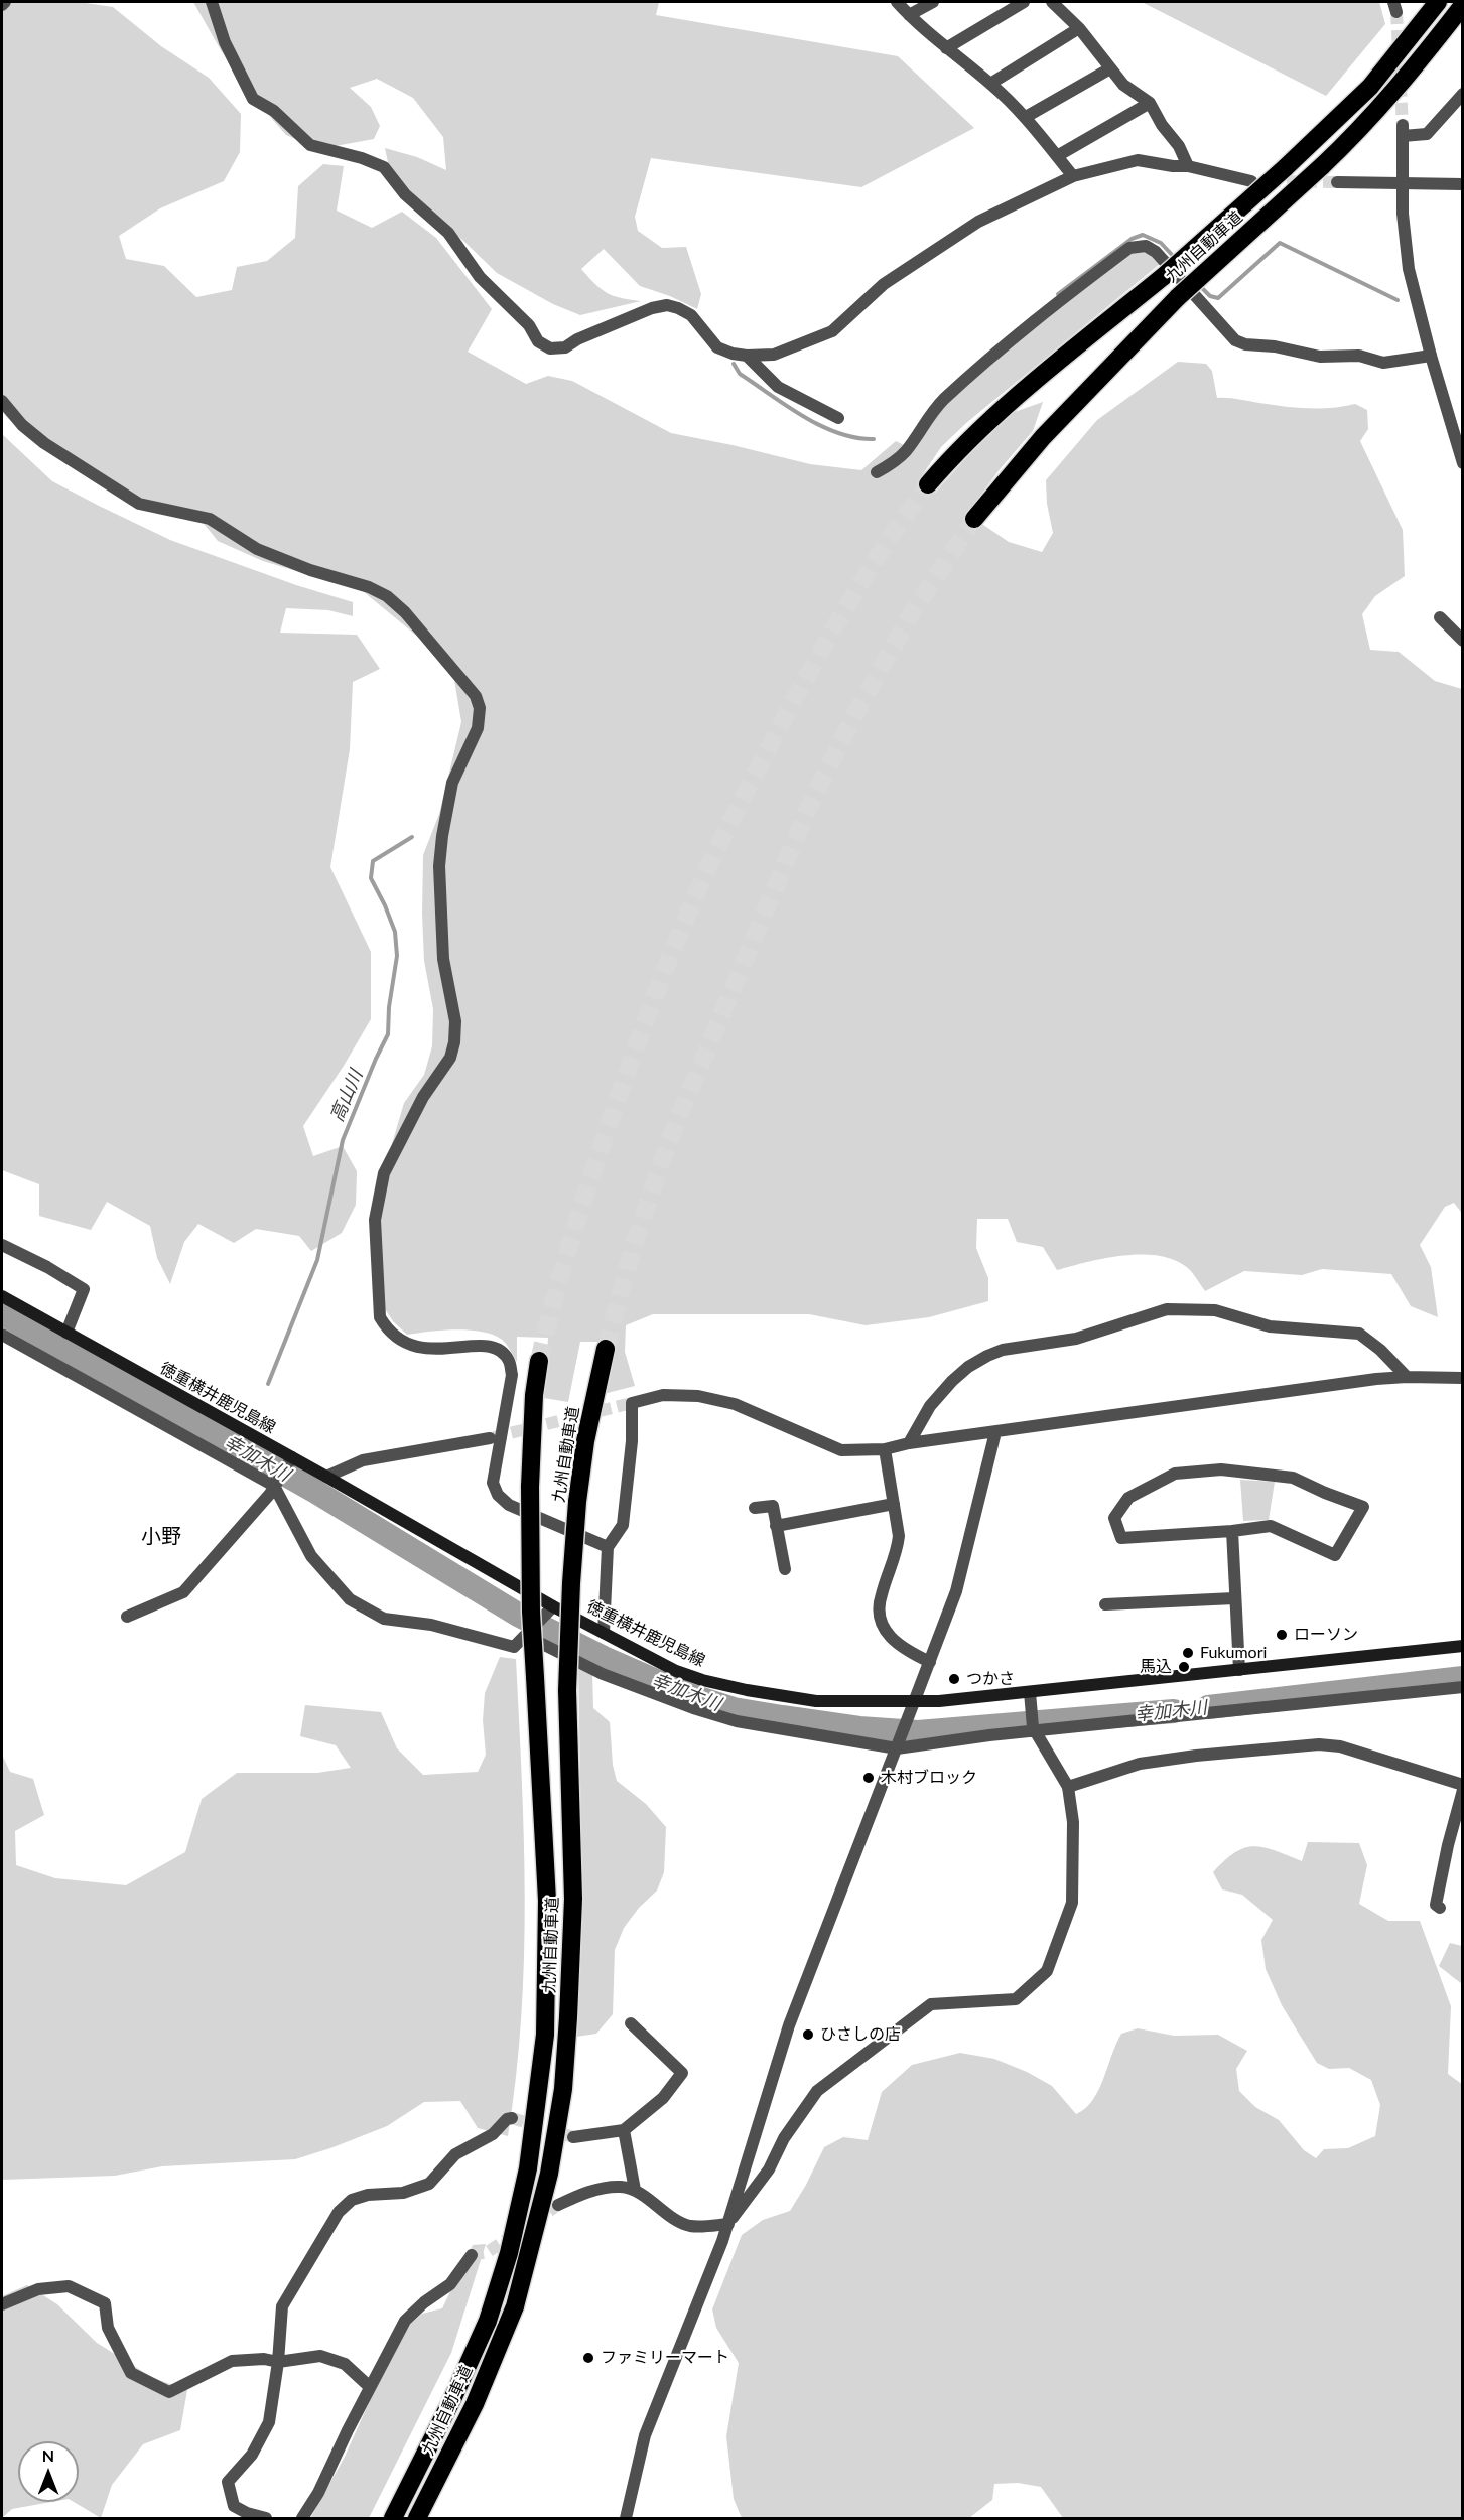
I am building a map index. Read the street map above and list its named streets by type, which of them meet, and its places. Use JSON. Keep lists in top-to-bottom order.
{
  "streets": {
    "highway": ["九州自動車道"],
    "main road": ["徳重横井鹿児島線"]
  },
  "districts": ["小野"],
  "water": ["高山川", "幸加木川"],
  "places": [
    "ローソン",
    "Fukumori",
    "馬込",
    "つかさ",
    "木村ブロック",
    "ひさしの店",
    "ファミリーマート"
  ],
  "north": "top"
}
